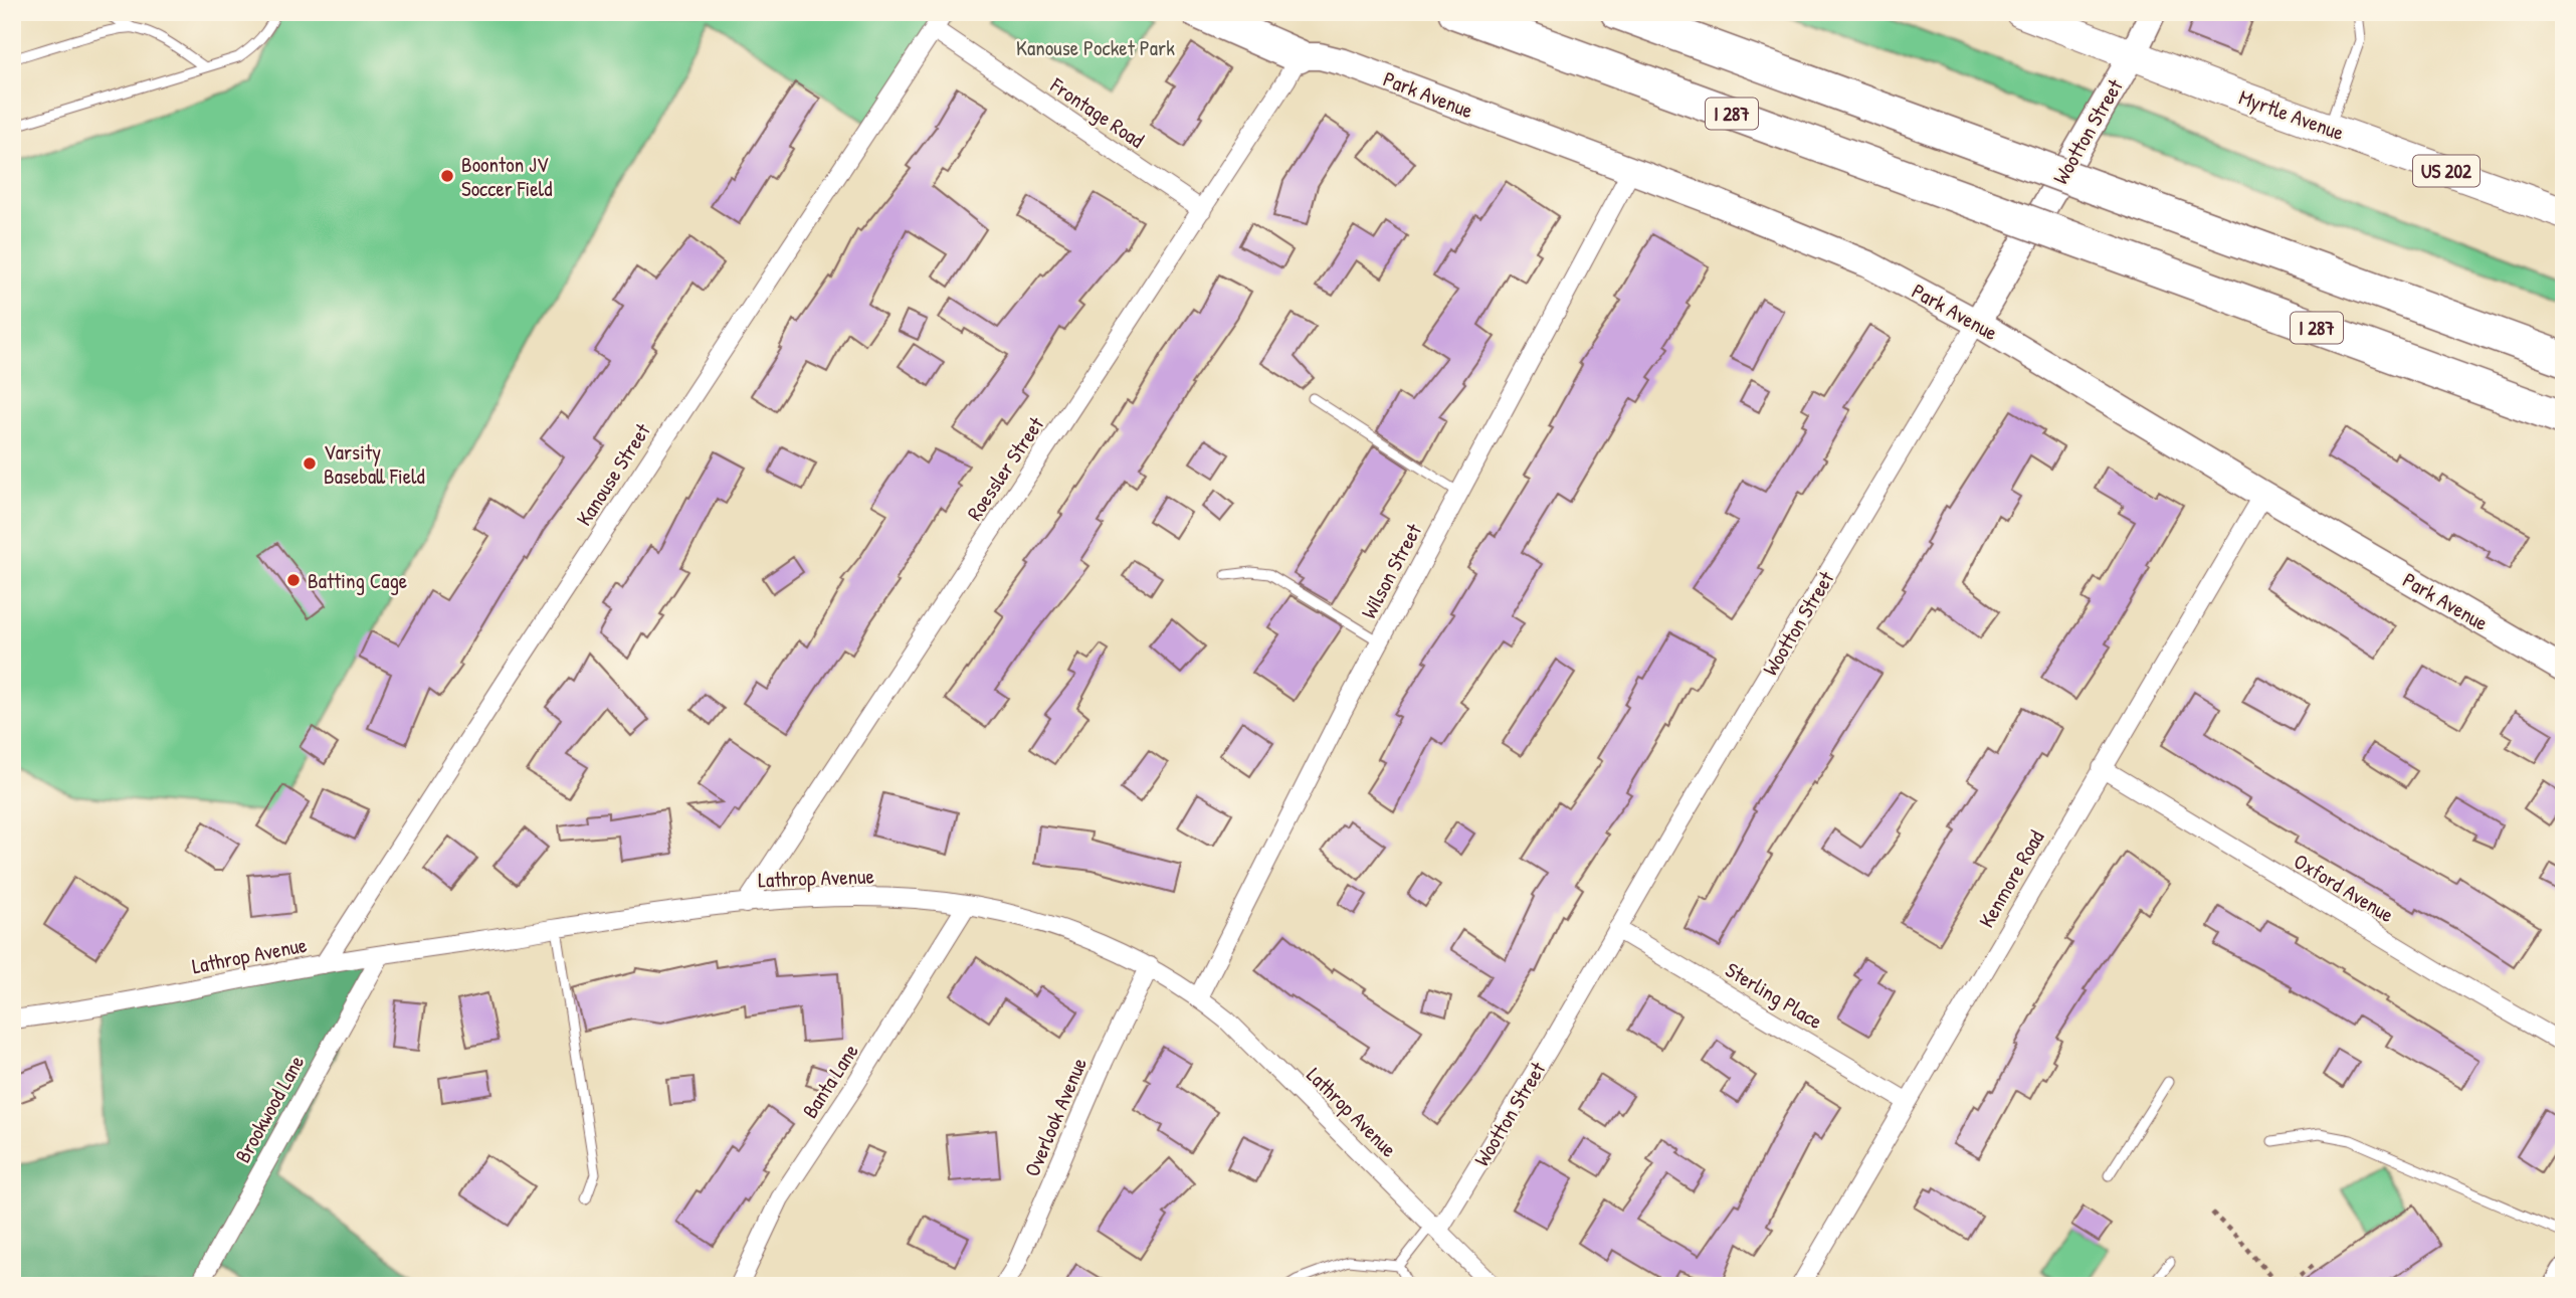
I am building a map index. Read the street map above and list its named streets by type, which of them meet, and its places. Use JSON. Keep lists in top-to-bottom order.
{
  "streets": {
    "highway": ["I 287"],
    "main road": ["Myrtle Avenue", "US 202"],
    "street": [
      "Park Avenue",
      "Frontage Road",
      "Wootton Street",
      "Roessler Street",
      "Kanouse Street",
      "Wilson Street",
      "Lathrop Avenue",
      "Kenmore Road",
      "Oxford Avenue",
      "Sterling Place",
      "Banta Lane",
      "Brookwood Lane",
      "Overlook Avenue"
    ]
  },
  "crossings": [
    ["Park Avenue", "Wootton Street"],
    ["Park Avenue", "Roessler Street"],
    ["Park Avenue", "Wilson Street"],
    ["Park Avenue", "Kenmore Road"],
    ["Frontage Road", "Roessler Street"],
    ["Frontage Road", "Kanouse Street"],
    ["Myrtle Avenue", "Wootton Street"],
    ["Wootton Street", "Lathrop Avenue"],
    ["Wootton Street", "Sterling Place"],
    ["Roessler Street", "Lathrop Avenue"],
    ["Kanouse Street", "Lathrop Avenue"],
    ["Wilson Street", "Lathrop Avenue"],
    ["Lathrop Avenue", "Banta Lane"],
    ["Lathrop Avenue", "Brookwood Lane"],
    ["Lathrop Avenue", "Overlook Avenue"],
    ["Kenmore Road", "Oxford Avenue"],
    ["Kenmore Road", "Sterling Place"]
  ],
  "parks": ["Kanouse Pocket Park"],
  "places": ["Boonton JV Soccer Field", "Varsity Baseball Field", "Batting Cage"]
}
